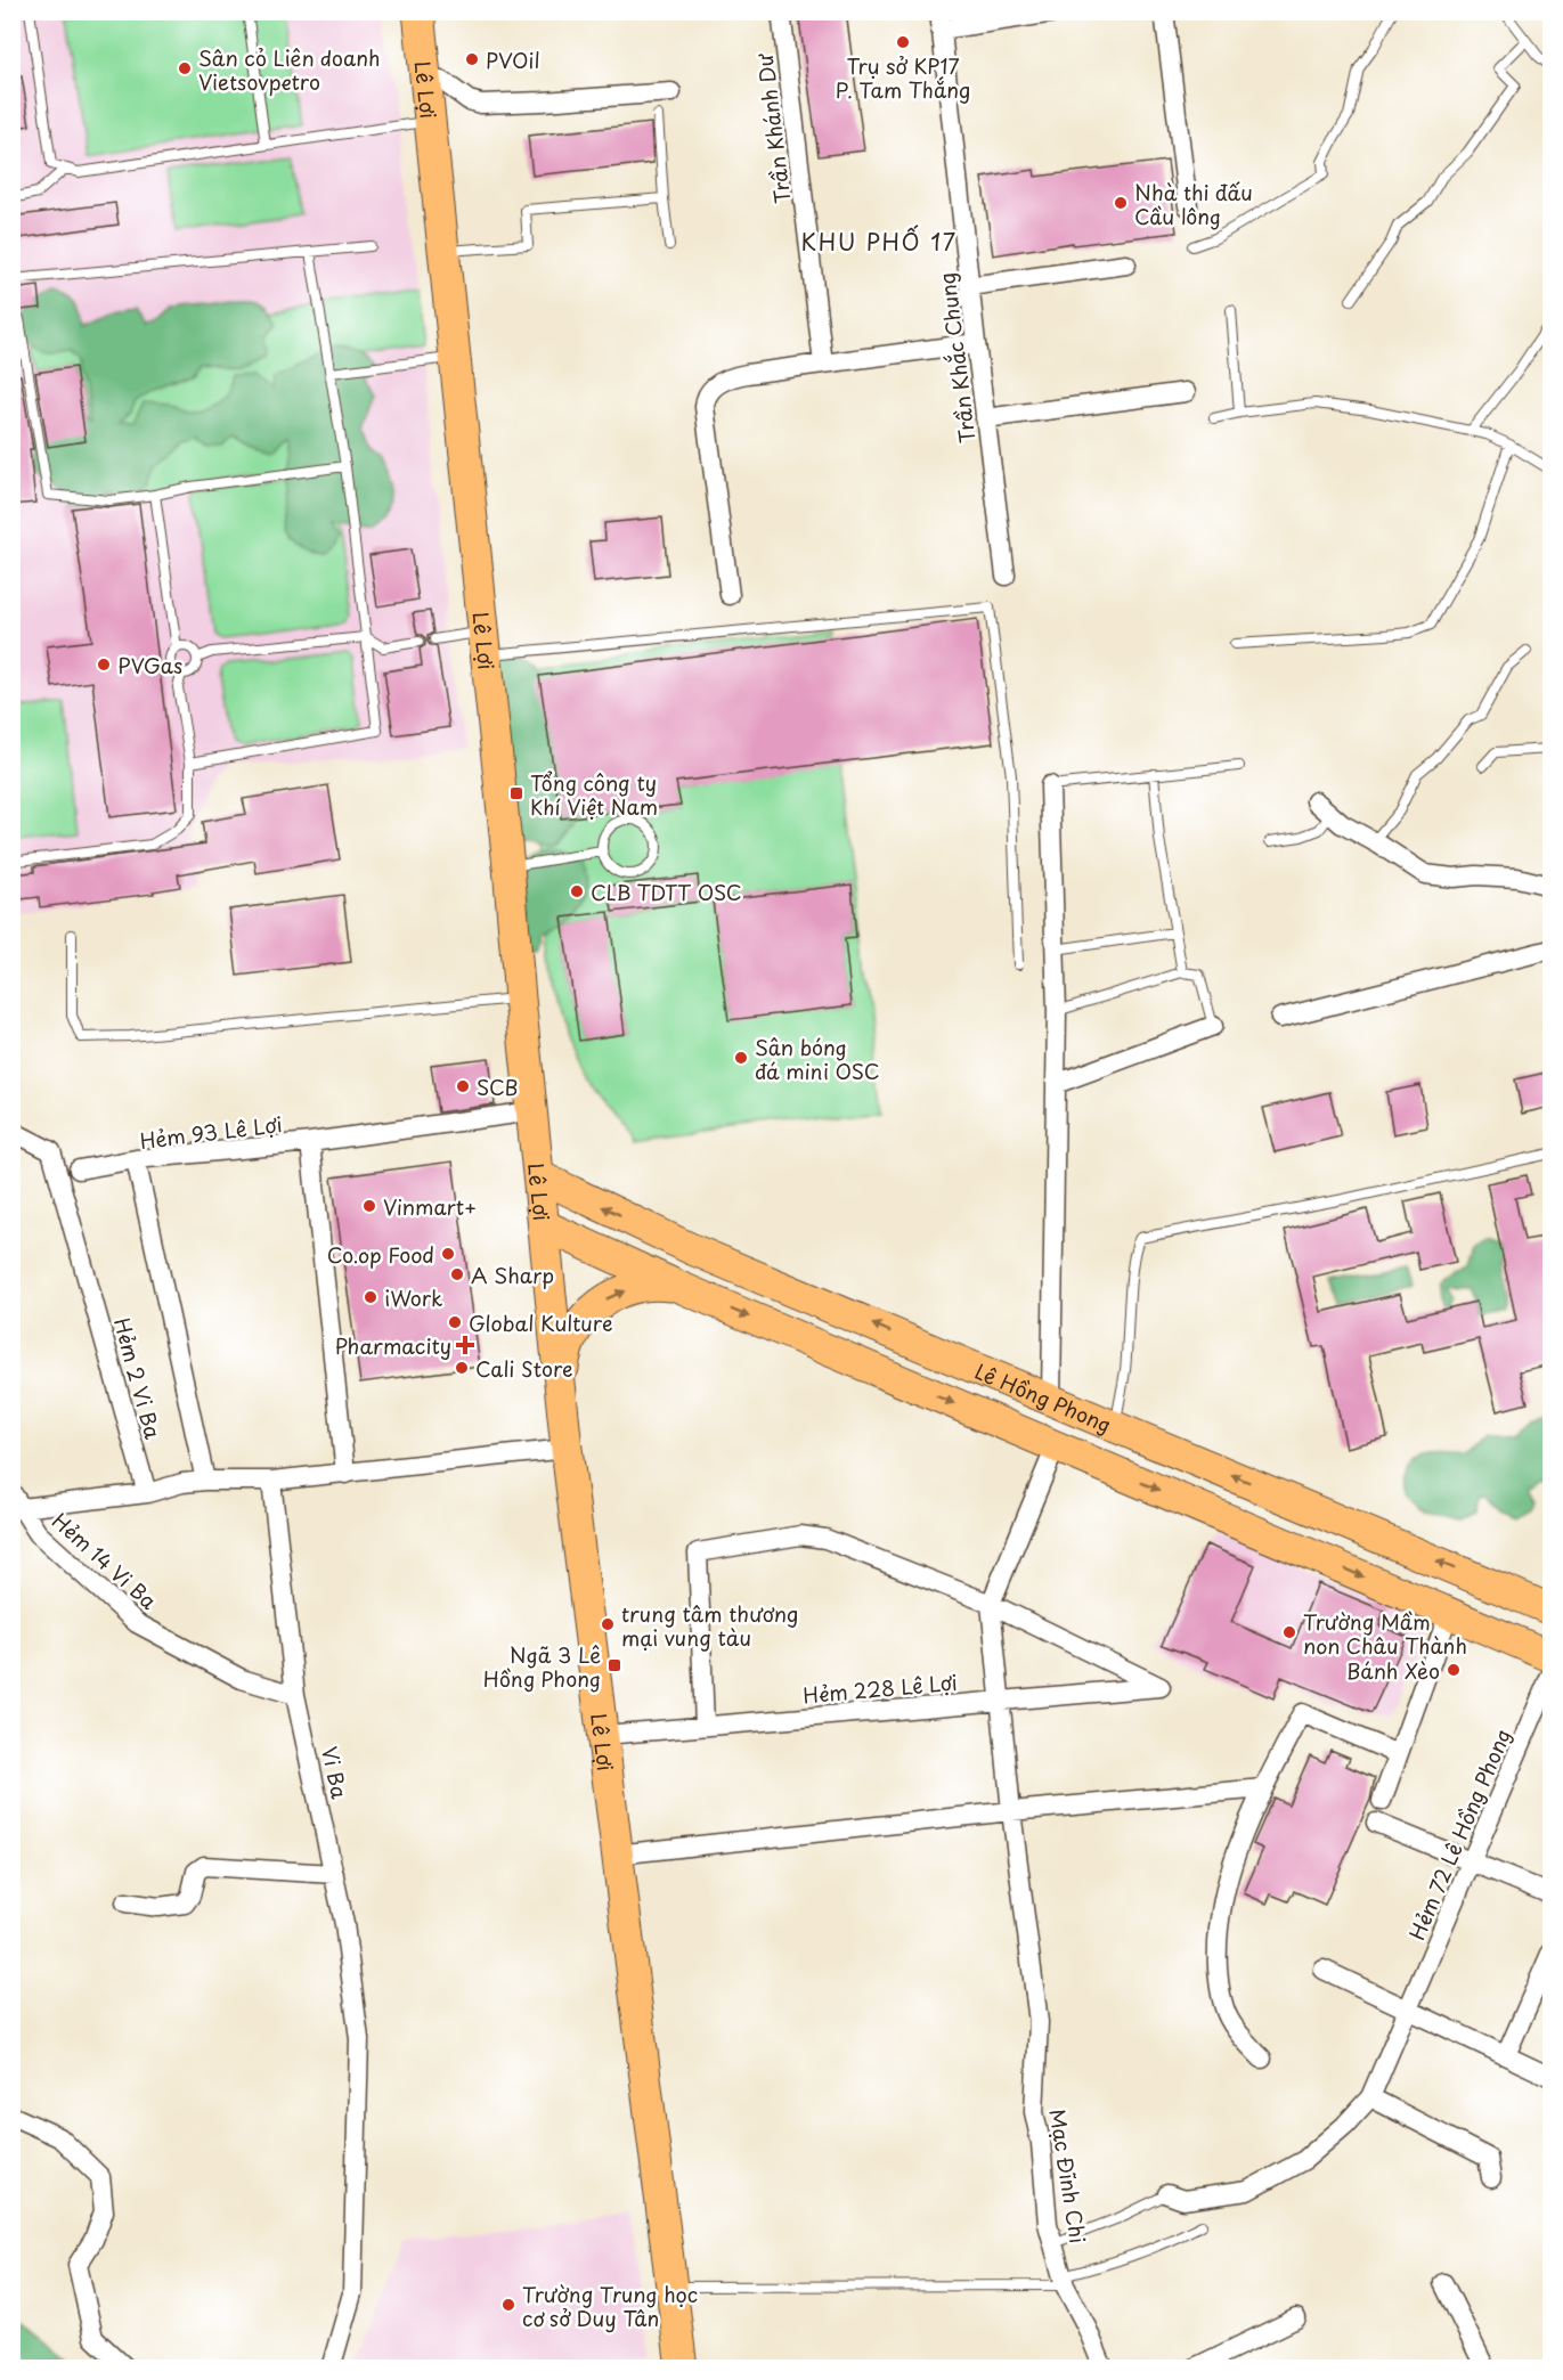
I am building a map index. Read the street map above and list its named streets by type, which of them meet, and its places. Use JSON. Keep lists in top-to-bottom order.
{
  "streets": {
    "main road": ["Lê Lợi", "Lê Hồng Phong"],
    "street": [
      "Trần Khánh Dư",
      "Trần Khắc Chung",
      "Hẻm 93 Lê Lợi",
      "Hẻm 2 Vi Ba",
      "Hẻm 14 Vi Ba",
      "Hẻm 228 Lê Lợi",
      "Vi Ba",
      "Hẻm 72 Lê Hồng Phong",
      "Mạc Đĩnh Chi"
    ]
  },
  "crossings": [
    ["Lê Lợi", "Hẻm 93 Lê Lợi"],
    ["Lê Lợi", "Lê Hồng Phong"],
    ["Lê Lợi", "Hẻm 228 Lê Lợi"],
    ["Hẻm 14 Vi Ba", "Vi Ba"],
    ["Hẻm 228 Lê Lợi", "Mạc Đĩnh Chi"]
  ],
  "districts": ["KHU PHỐ 17"],
  "places": {
    "other": [
      "Trụ sở KP17 P. Tam Thắng",
      "PVOil",
      "Sân cỏ Liên doanh Vietsovpetro",
      "Nhà thi đấu Cầu lông",
      "PVGas",
      "CLB TDTT OSC",
      "Sân bóng đá mini OSC",
      "SCB",
      "Vinmart+",
      "Co.op Food",
      "A Sharp",
      "iWork",
      "Global Kulture",
      "Cali Store",
      "trung tâm thương mại vung tàu",
      "Trường Mầm non Châu Thành",
      "Bánh Xèo",
      "Trường Trung học cơ sở Duy Tân"
    ],
    "transit": ["Tổng công ty Khí Việt Nam", "Ngã 3 Lê Hồng Phong"],
    "health": ["Pharmacity"]
  }
}
